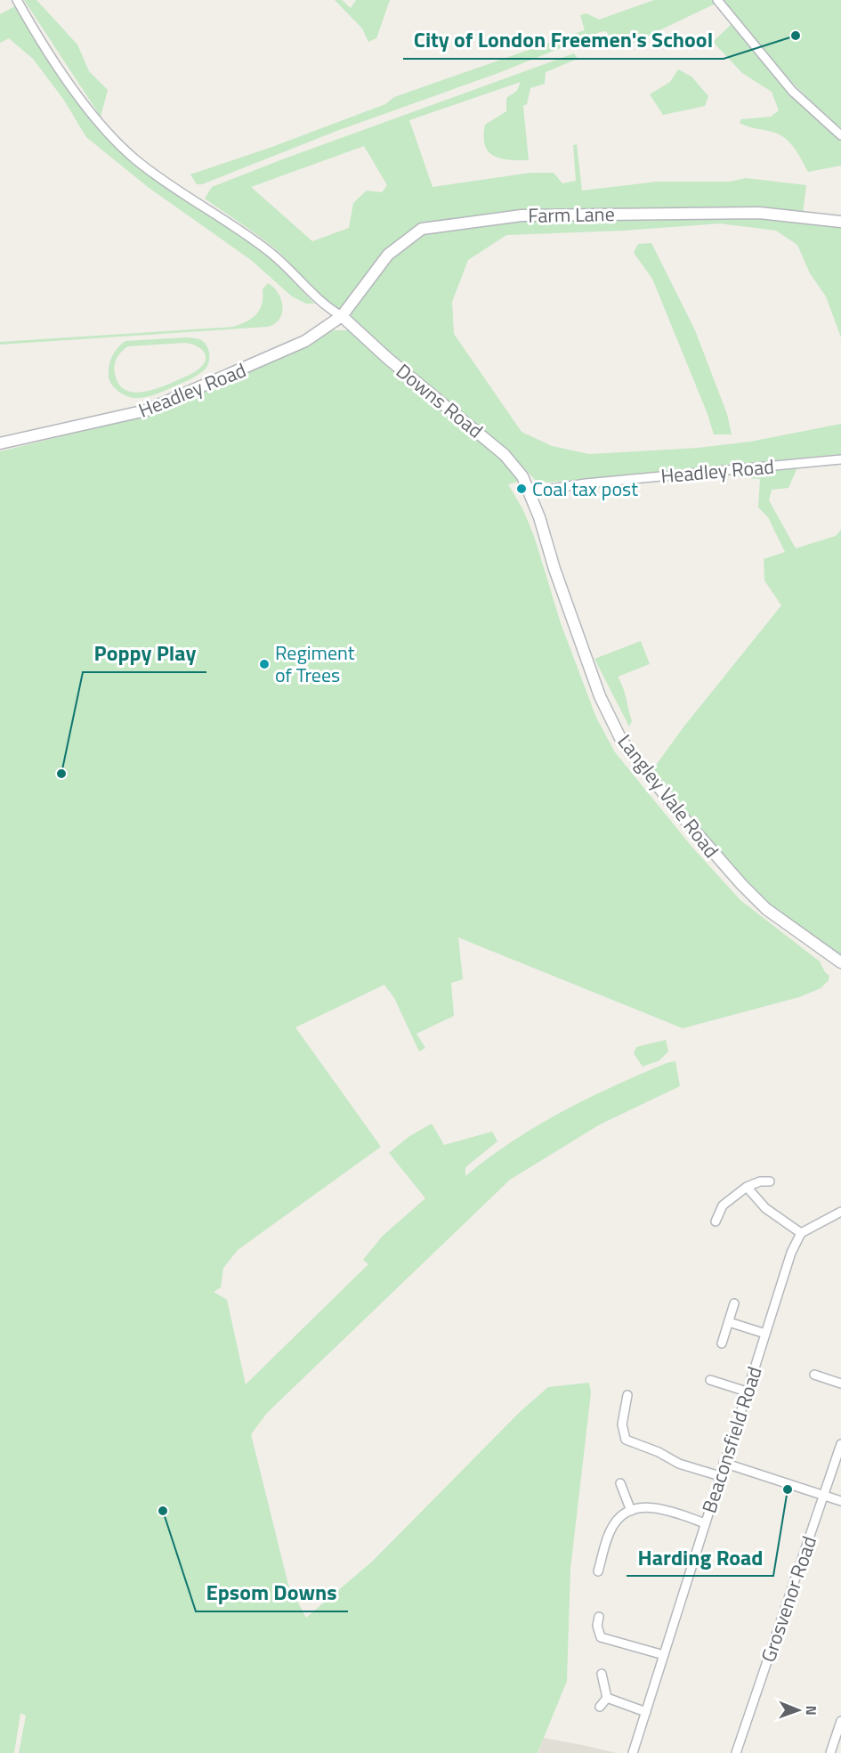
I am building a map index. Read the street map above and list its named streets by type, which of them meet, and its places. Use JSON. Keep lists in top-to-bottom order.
{
  "streets": {
    "street": [
      "Farm Lane",
      "Headley Road",
      "Downs Road",
      "Langley Vale Road",
      "Beaconsfield Road",
      "Grosvenor Road"
    ]
  },
  "crossings": [
    ["Farm Lane", "Headley Road"],
    ["Farm Lane", "Downs Road"],
    ["Headley Road", "Downs Road"],
    ["Headley Road", "Langley Vale Road"],
    ["Downs Road", "Langley Vale Road"]
  ],
  "places": [
    "City of London Freemen's School",
    "Coal tax post",
    "Regiment of Trees",
    "Poppy Play",
    "Harding Road",
    "Epsom Downs"
  ],
  "north": "right"
}
